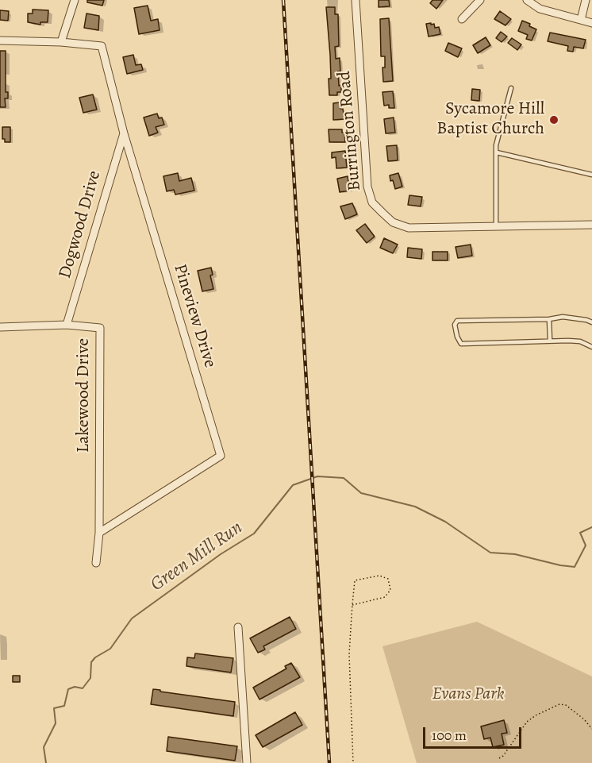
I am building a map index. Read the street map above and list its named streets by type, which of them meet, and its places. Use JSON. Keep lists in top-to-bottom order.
{
  "streets": {
    "street": [
      "Burrington Road",
      "Dogwood Drive",
      "Pineview Drive",
      "Lakewood Drive"
    ]
  },
  "crossings": [
    ["Dogwood Drive", "Pineview Drive"],
    ["Dogwood Drive", "Lakewood Drive"],
    ["Pineview Drive", "Lakewood Drive"]
  ],
  "water": ["Green Mill Run"],
  "parks": ["Evans Park"],
  "places": ["Sycamore Hill Baptist Church"],
  "scale_bar": "100 m"
}
